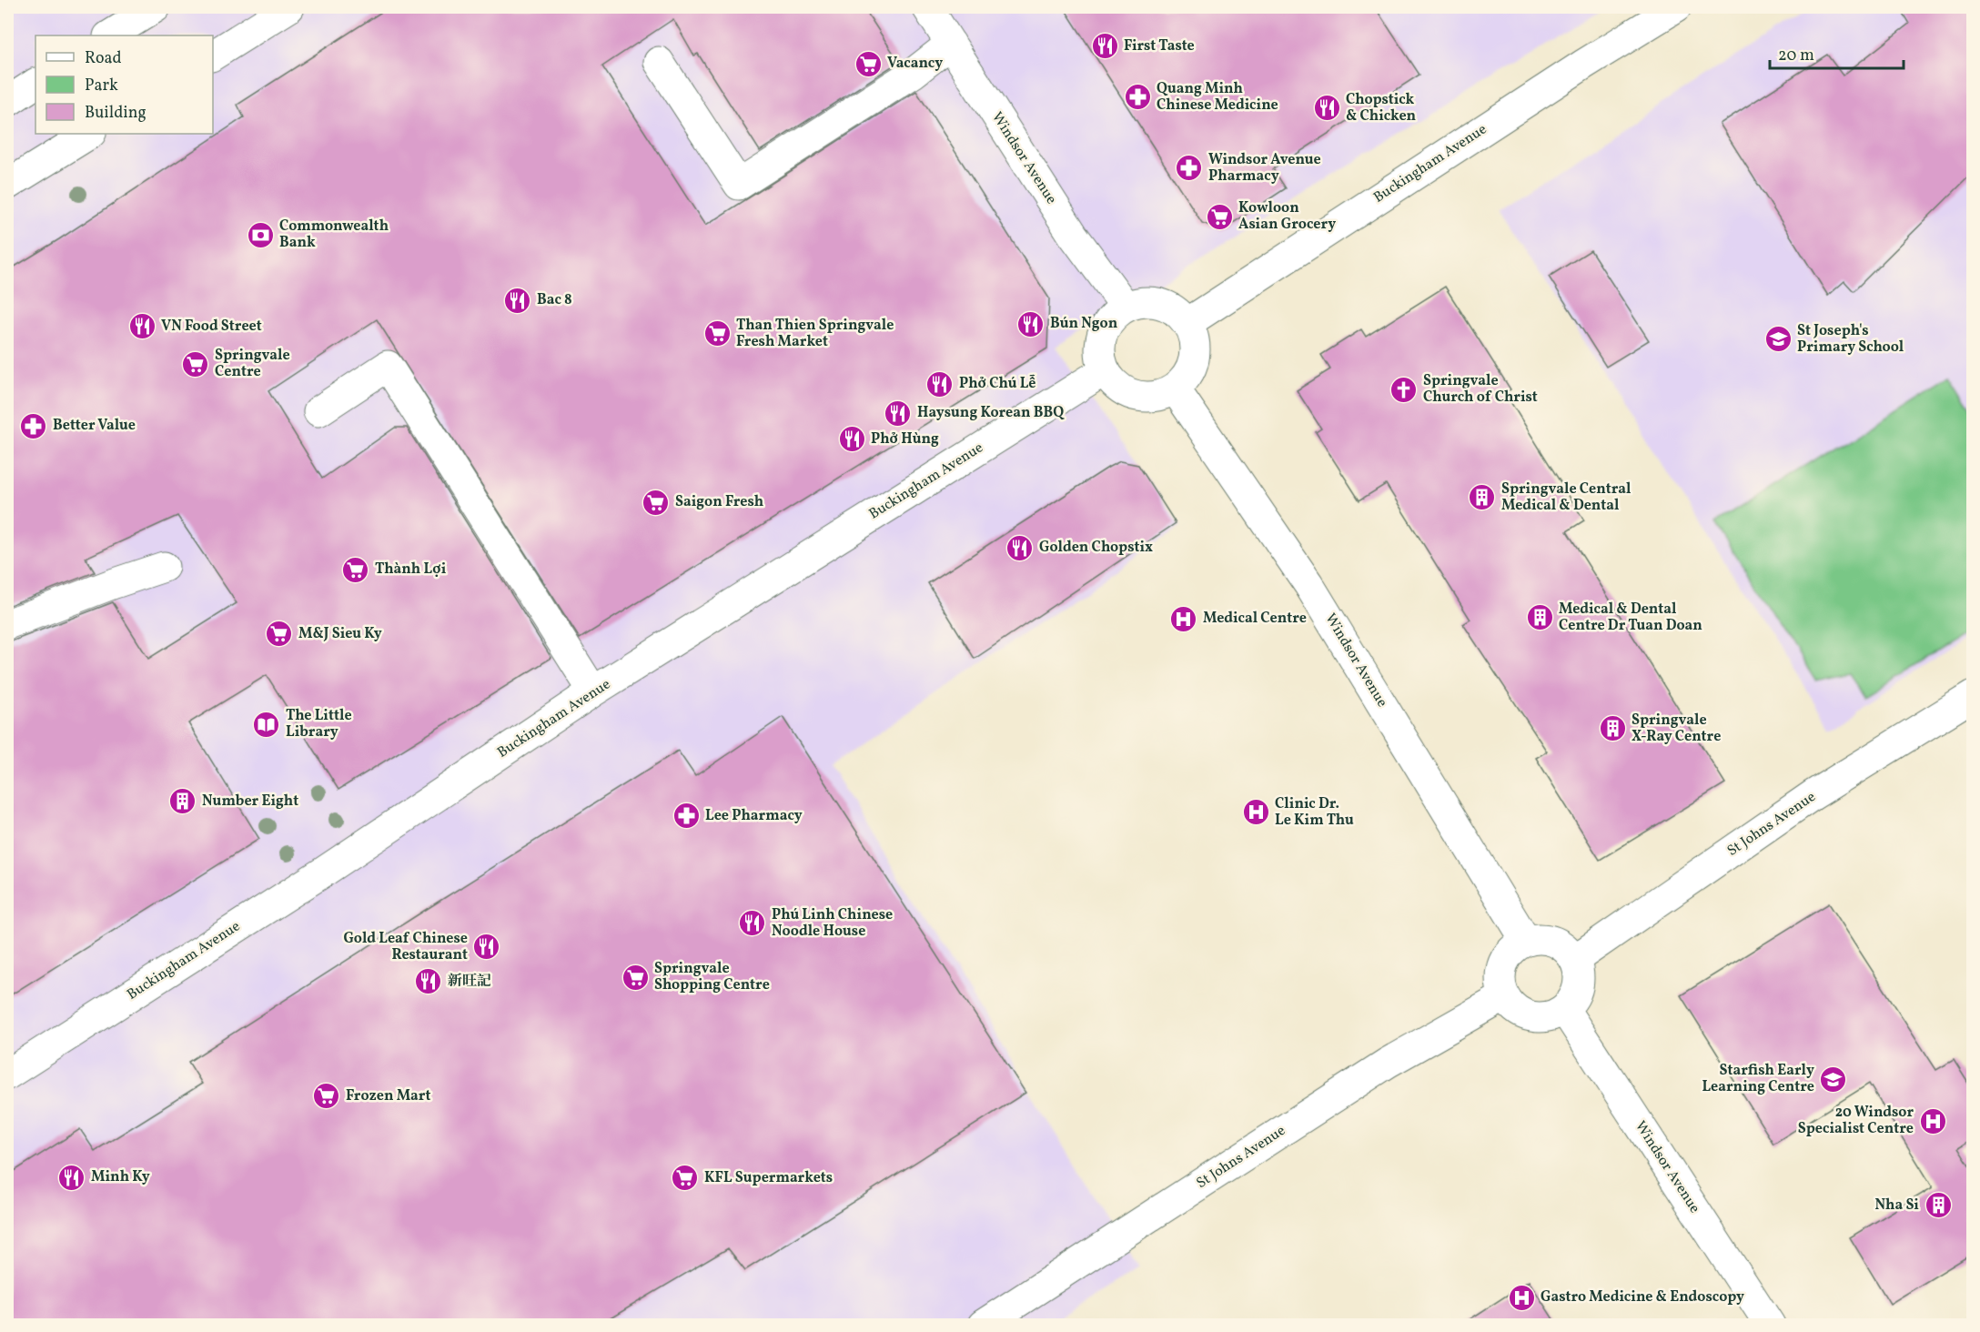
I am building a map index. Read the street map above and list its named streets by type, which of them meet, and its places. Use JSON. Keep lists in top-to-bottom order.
{
  "streets": {
    "main road": ["Windsor Avenue", "Buckingham Avenue", "St Johns Avenue"]
  },
  "crossings": [
    ["Windsor Avenue", "Buckingham Avenue"],
    ["Windsor Avenue", "St Johns Avenue"]
  ],
  "places": {
    "restaurant": [
      "First Taste",
      "Chopstick & Chicken",
      "Bac 8",
      "Bún Ngon",
      "VN Food Street",
      "Phở Chú Lễ",
      "Haysung Korean BBQ",
      "Phở Hùng",
      "Golden Chopstix",
      "Phú Linh Chinese Noodle House",
      "Gold Leaf Chinese Restaurant",
      "新旺記",
      "Minh Ky"
    ],
    "supermarket": [
      "Vacancy",
      "Kowloon Asian Grocery",
      "Than Thien Springvale Fresh Market",
      "Springvale Centre",
      "Saigon Fresh",
      "Thành Lợi",
      "M&J Sieu Ky",
      "Springvale Shopping Centre",
      "Frozen Mart",
      "KFL Supermarkets"
    ],
    "pharmacy": [
      "Quang Minh Chinese Medicine",
      "Windsor Avenue Pharmacy",
      "Better Value",
      "Lee Pharmacy"
    ],
    "bank": ["Commonwealth Bank"],
    "school or university": ["St Joseph's Primary School", "Starfish Early Learning Centre"],
    "church": ["Springvale Church of Christ"],
    "building": [
      "Springvale Central Medical & Dental",
      "Medical & Dental Centre Dr Tuan Doan",
      "Springvale X-Ray Centre",
      "Number Eight",
      "Nha Si"
    ],
    "hospital": [
      "Medical Centre",
      "Clinic Dr. Le Kim Thu",
      "20 Windsor Specialist Centre",
      "Gastro Medicine & Endoscopy"
    ],
    "library": ["The Little Library"]
  },
  "legend": ["Road", "Park", "Building"],
  "scale_bar": "20 m"
}
